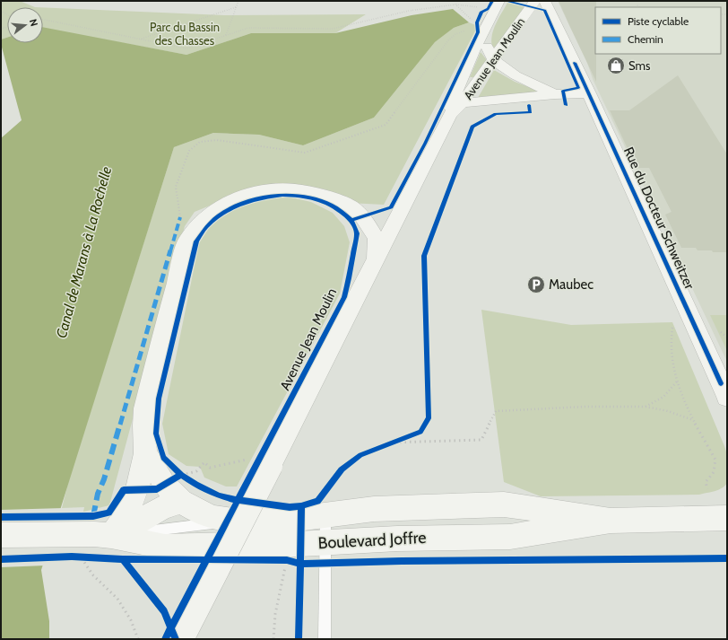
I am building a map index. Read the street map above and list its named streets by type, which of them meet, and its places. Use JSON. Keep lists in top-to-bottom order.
{
  "streets": {
    "main road": ["Avenue Jean Moulin", "Rue du Docteur Schweitzer", "Boulevard Joffre"]
  },
  "water": ["Canal de Marans à La Rochelle"],
  "parks": ["Parc du Bassin des Chasses"],
  "places": {
    "shop": ["Sms"],
    "parking": ["Maubec"]
  },
  "legend": ["Piste cyclable", "Chemin"],
  "north": "right"
}
